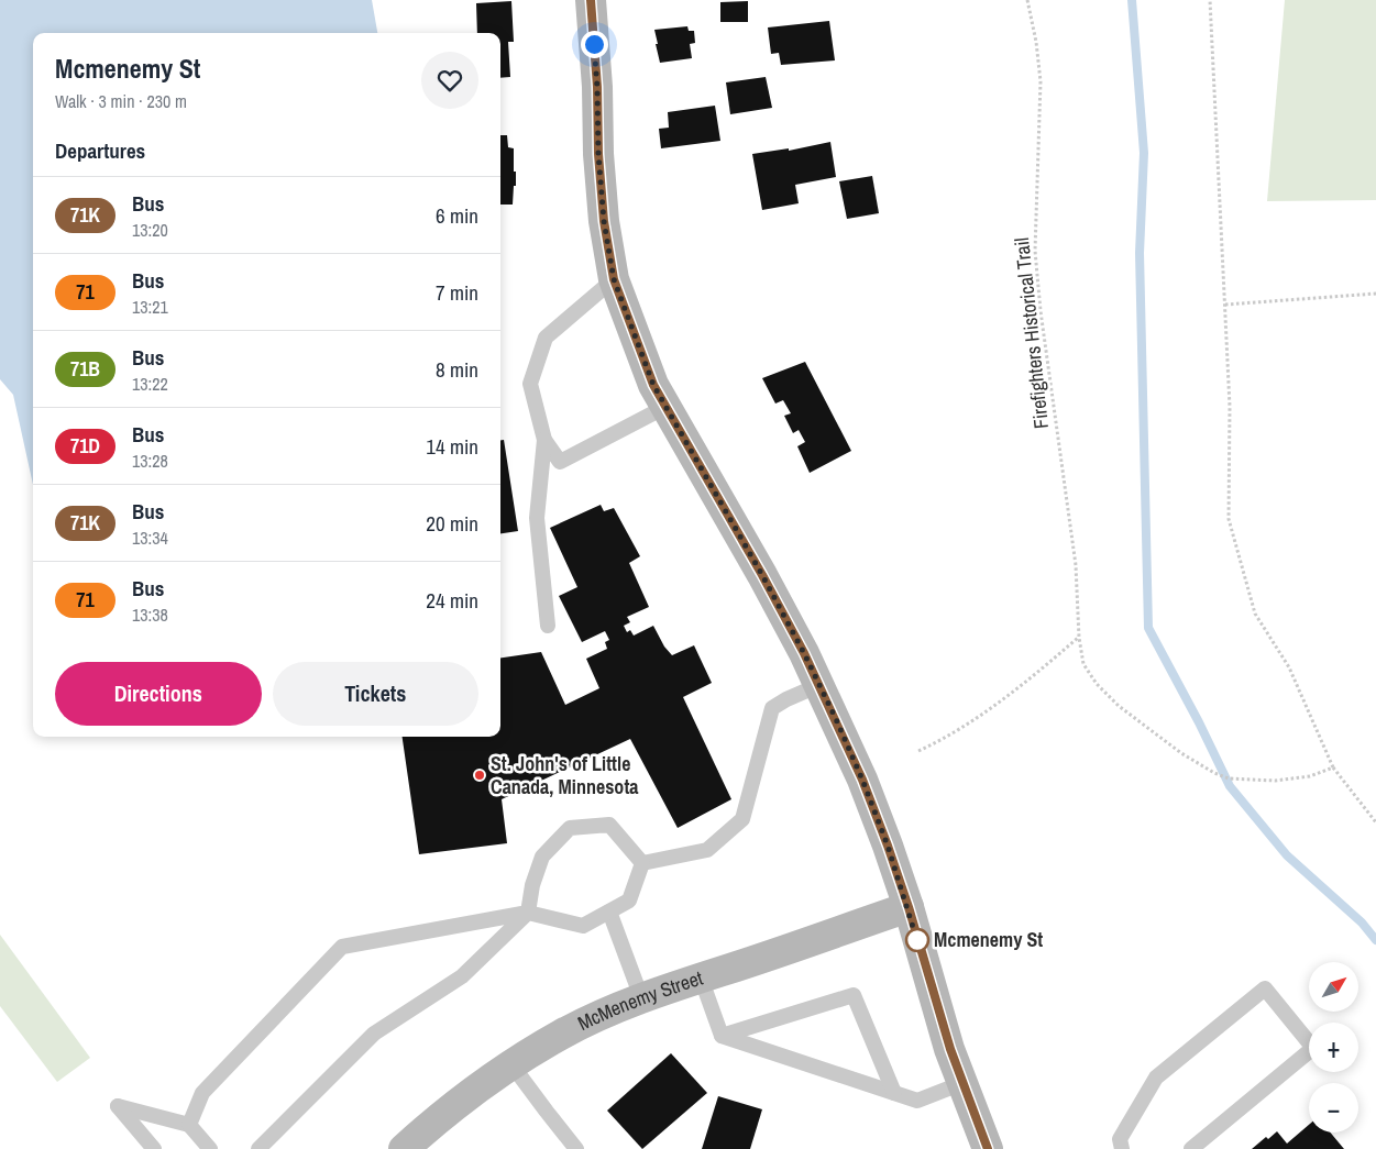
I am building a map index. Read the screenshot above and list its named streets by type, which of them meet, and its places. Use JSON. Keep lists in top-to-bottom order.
{
  "streets": {
    "street": ["McMenemy Street"],
    "path": ["Firefighters Historical Trail"]
  },
  "places": ["St. John's of Little Canada, Minnesota", "Mcmenemy St"],
  "lines": ["bus line 71K"],
  "north": "top right",
  "page": {
    "heading": [
      ["Mcmenemy St", "Walk · 3 min · 230 m"],
      "Departures"
    ],
    "list": [
      {
        "mark": "71K",
        "name": "Bus",
        "note": "13:20",
        "value": "6 min"
      },
      {
        "mark": "71",
        "name": "Bus",
        "note": "13:21",
        "value": "7 min"
      },
      {
        "mark": "71B",
        "name": "Bus",
        "note": "13:22",
        "value": "8 min"
      },
      {
        "mark": "71D",
        "name": "Bus",
        "note": "13:28",
        "value": "14 min"
      },
      {
        "mark": "71K",
        "name": "Bus",
        "note": "13:34",
        "value": "20 min"
      },
      {
        "mark": "71",
        "name": "Bus",
        "note": "13:38",
        "value": "24 min"
      }
    ],
    "buttons": ["Directions", "Tickets"],
    "map_buttons": ["+", "−"]
  }
}
